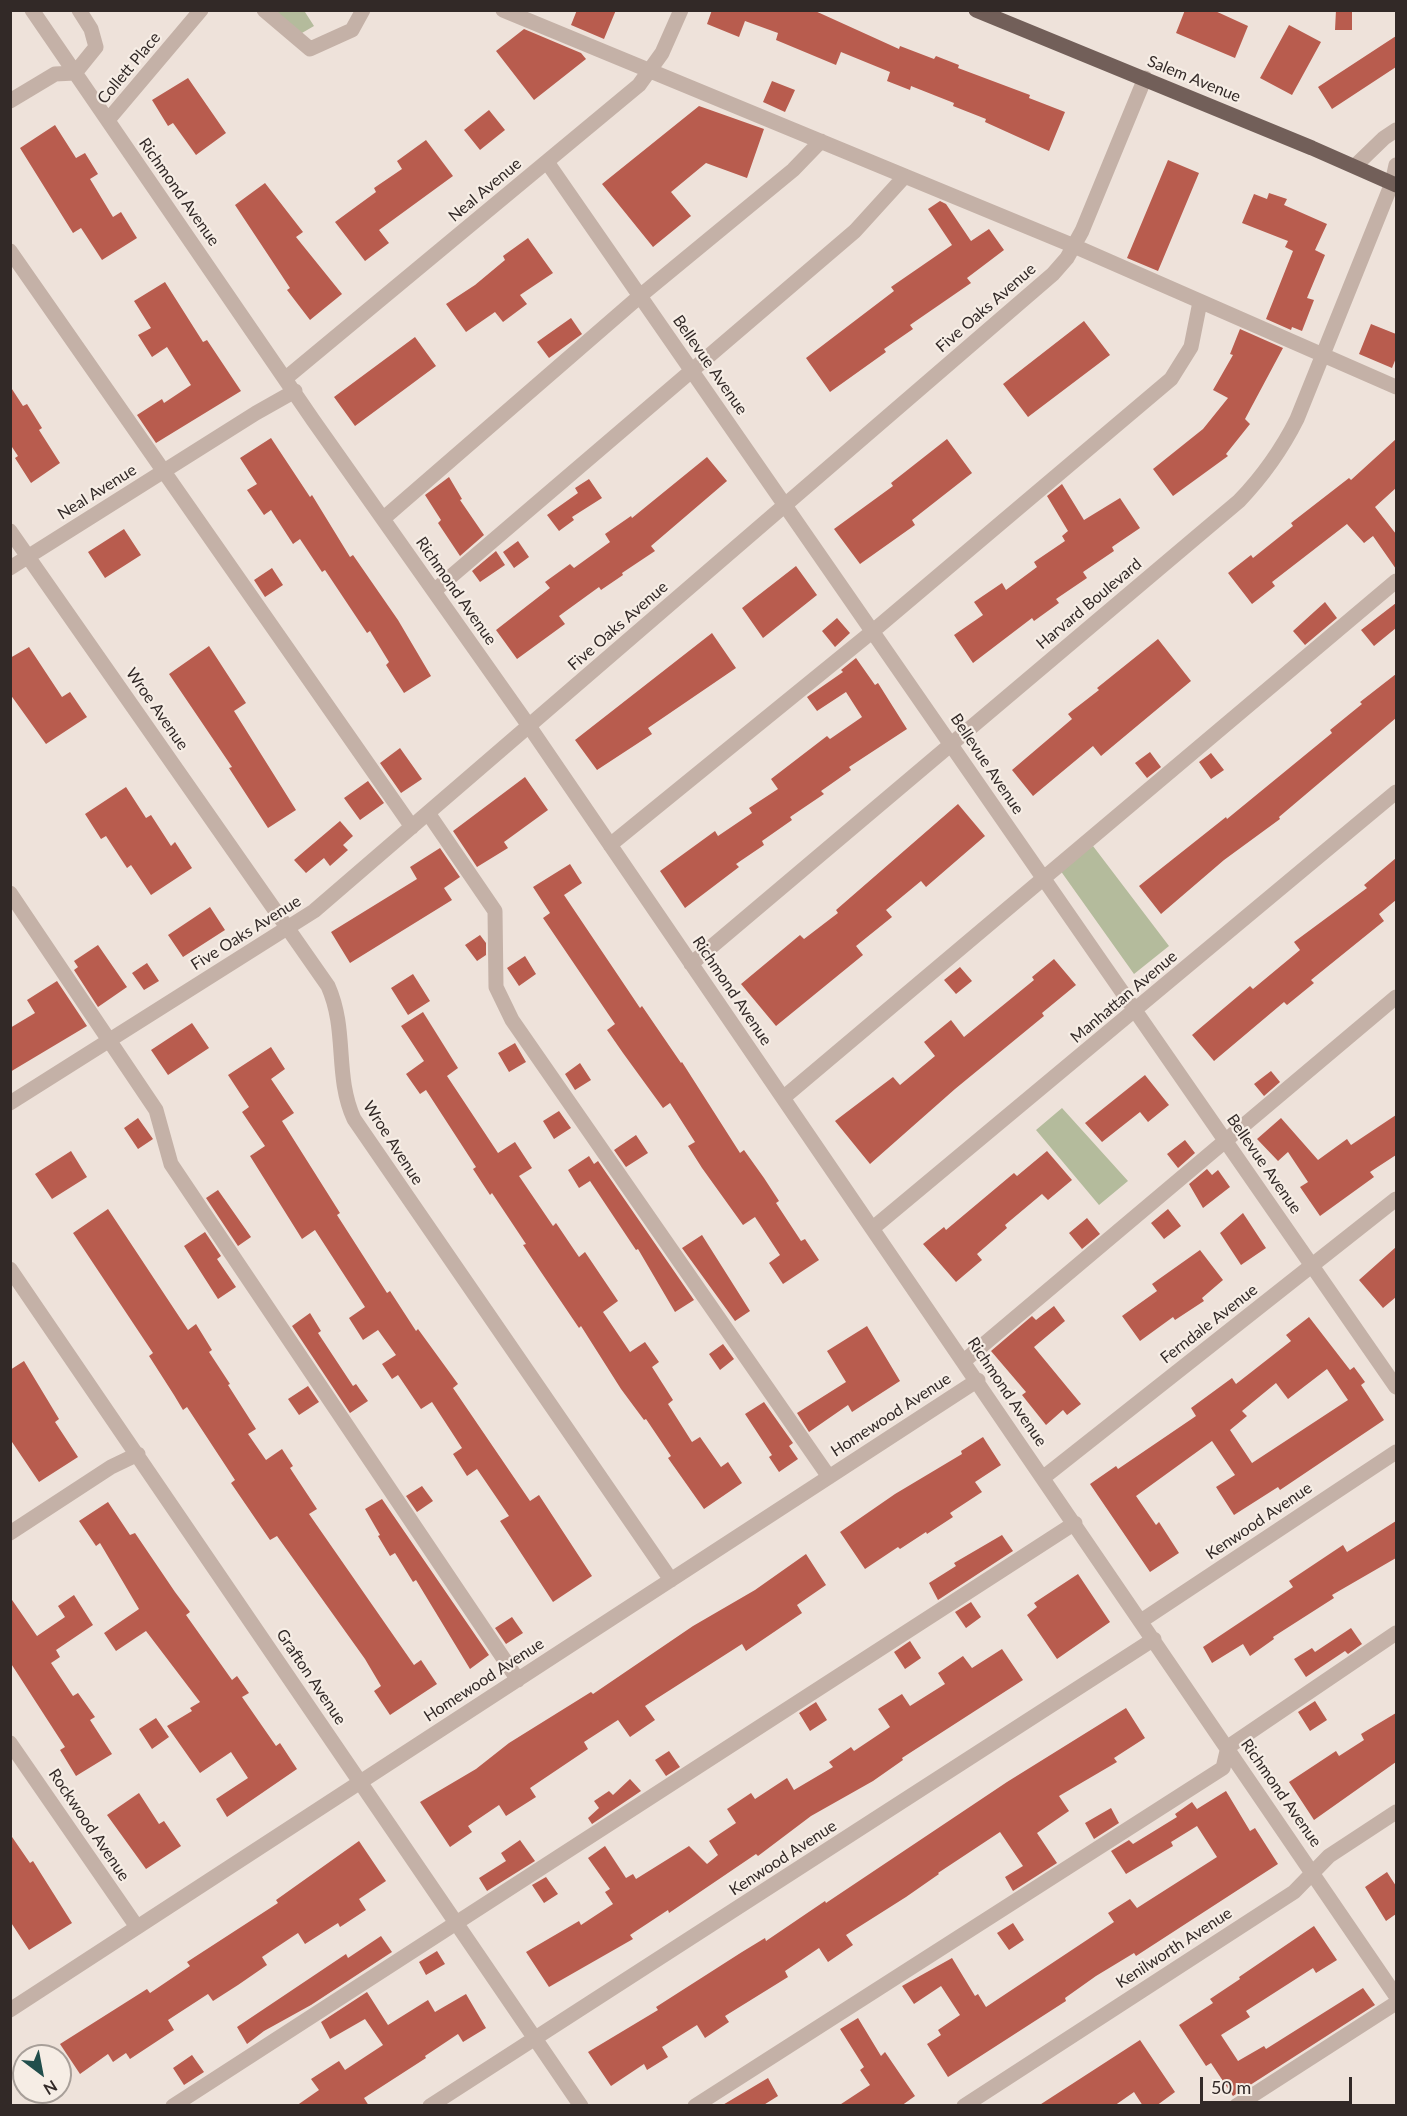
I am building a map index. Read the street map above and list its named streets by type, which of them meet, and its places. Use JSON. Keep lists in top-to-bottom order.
{
  "streets": {
    "main road": ["Salem Avenue"],
    "street": [
      "Collett Place",
      "Neal Avenue",
      "Richmond Avenue",
      "Five Oaks Avenue",
      "Bellevue Avenue",
      "Harvard Boulevard",
      "Wroe Avenue",
      "Manhattan Avenue",
      "Ferndale Avenue",
      "Homewood Avenue",
      "Kenwood Avenue",
      "Grafton Avenue",
      "Rockwood Avenue",
      "Kenilworth Avenue"
    ]
  },
  "crossings": [
    ["Collett Place", "Richmond Avenue"],
    ["Salem Avenue", "Five Oaks Avenue"],
    ["Salem Avenue", "Harvard Boulevard"],
    ["Neal Avenue", "Richmond Avenue"],
    ["Neal Avenue", "Bellevue Avenue"],
    ["Neal Avenue", "Wroe Avenue"],
    ["Richmond Avenue", "Five Oaks Avenue"],
    ["Richmond Avenue", "Harvard Boulevard"],
    ["Richmond Avenue", "Manhattan Avenue"],
    ["Richmond Avenue", "Ferndale Avenue"],
    ["Richmond Avenue", "Homewood Avenue"],
    ["Richmond Avenue", "Kenwood Avenue"],
    ["Richmond Avenue", "Kenilworth Avenue"],
    ["Five Oaks Avenue", "Bellevue Avenue"],
    ["Five Oaks Avenue", "Wroe Avenue"],
    ["Bellevue Avenue", "Harvard Boulevard"],
    ["Bellevue Avenue", "Manhattan Avenue"],
    ["Bellevue Avenue", "Ferndale Avenue"],
    ["Wroe Avenue", "Homewood Avenue"],
    ["Homewood Avenue", "Grafton Avenue"],
    ["Homewood Avenue", "Rockwood Avenue"],
    ["Kenwood Avenue", "Grafton Avenue"]
  ],
  "scale_bar": "50 m",
  "north": "bottom right"
}
